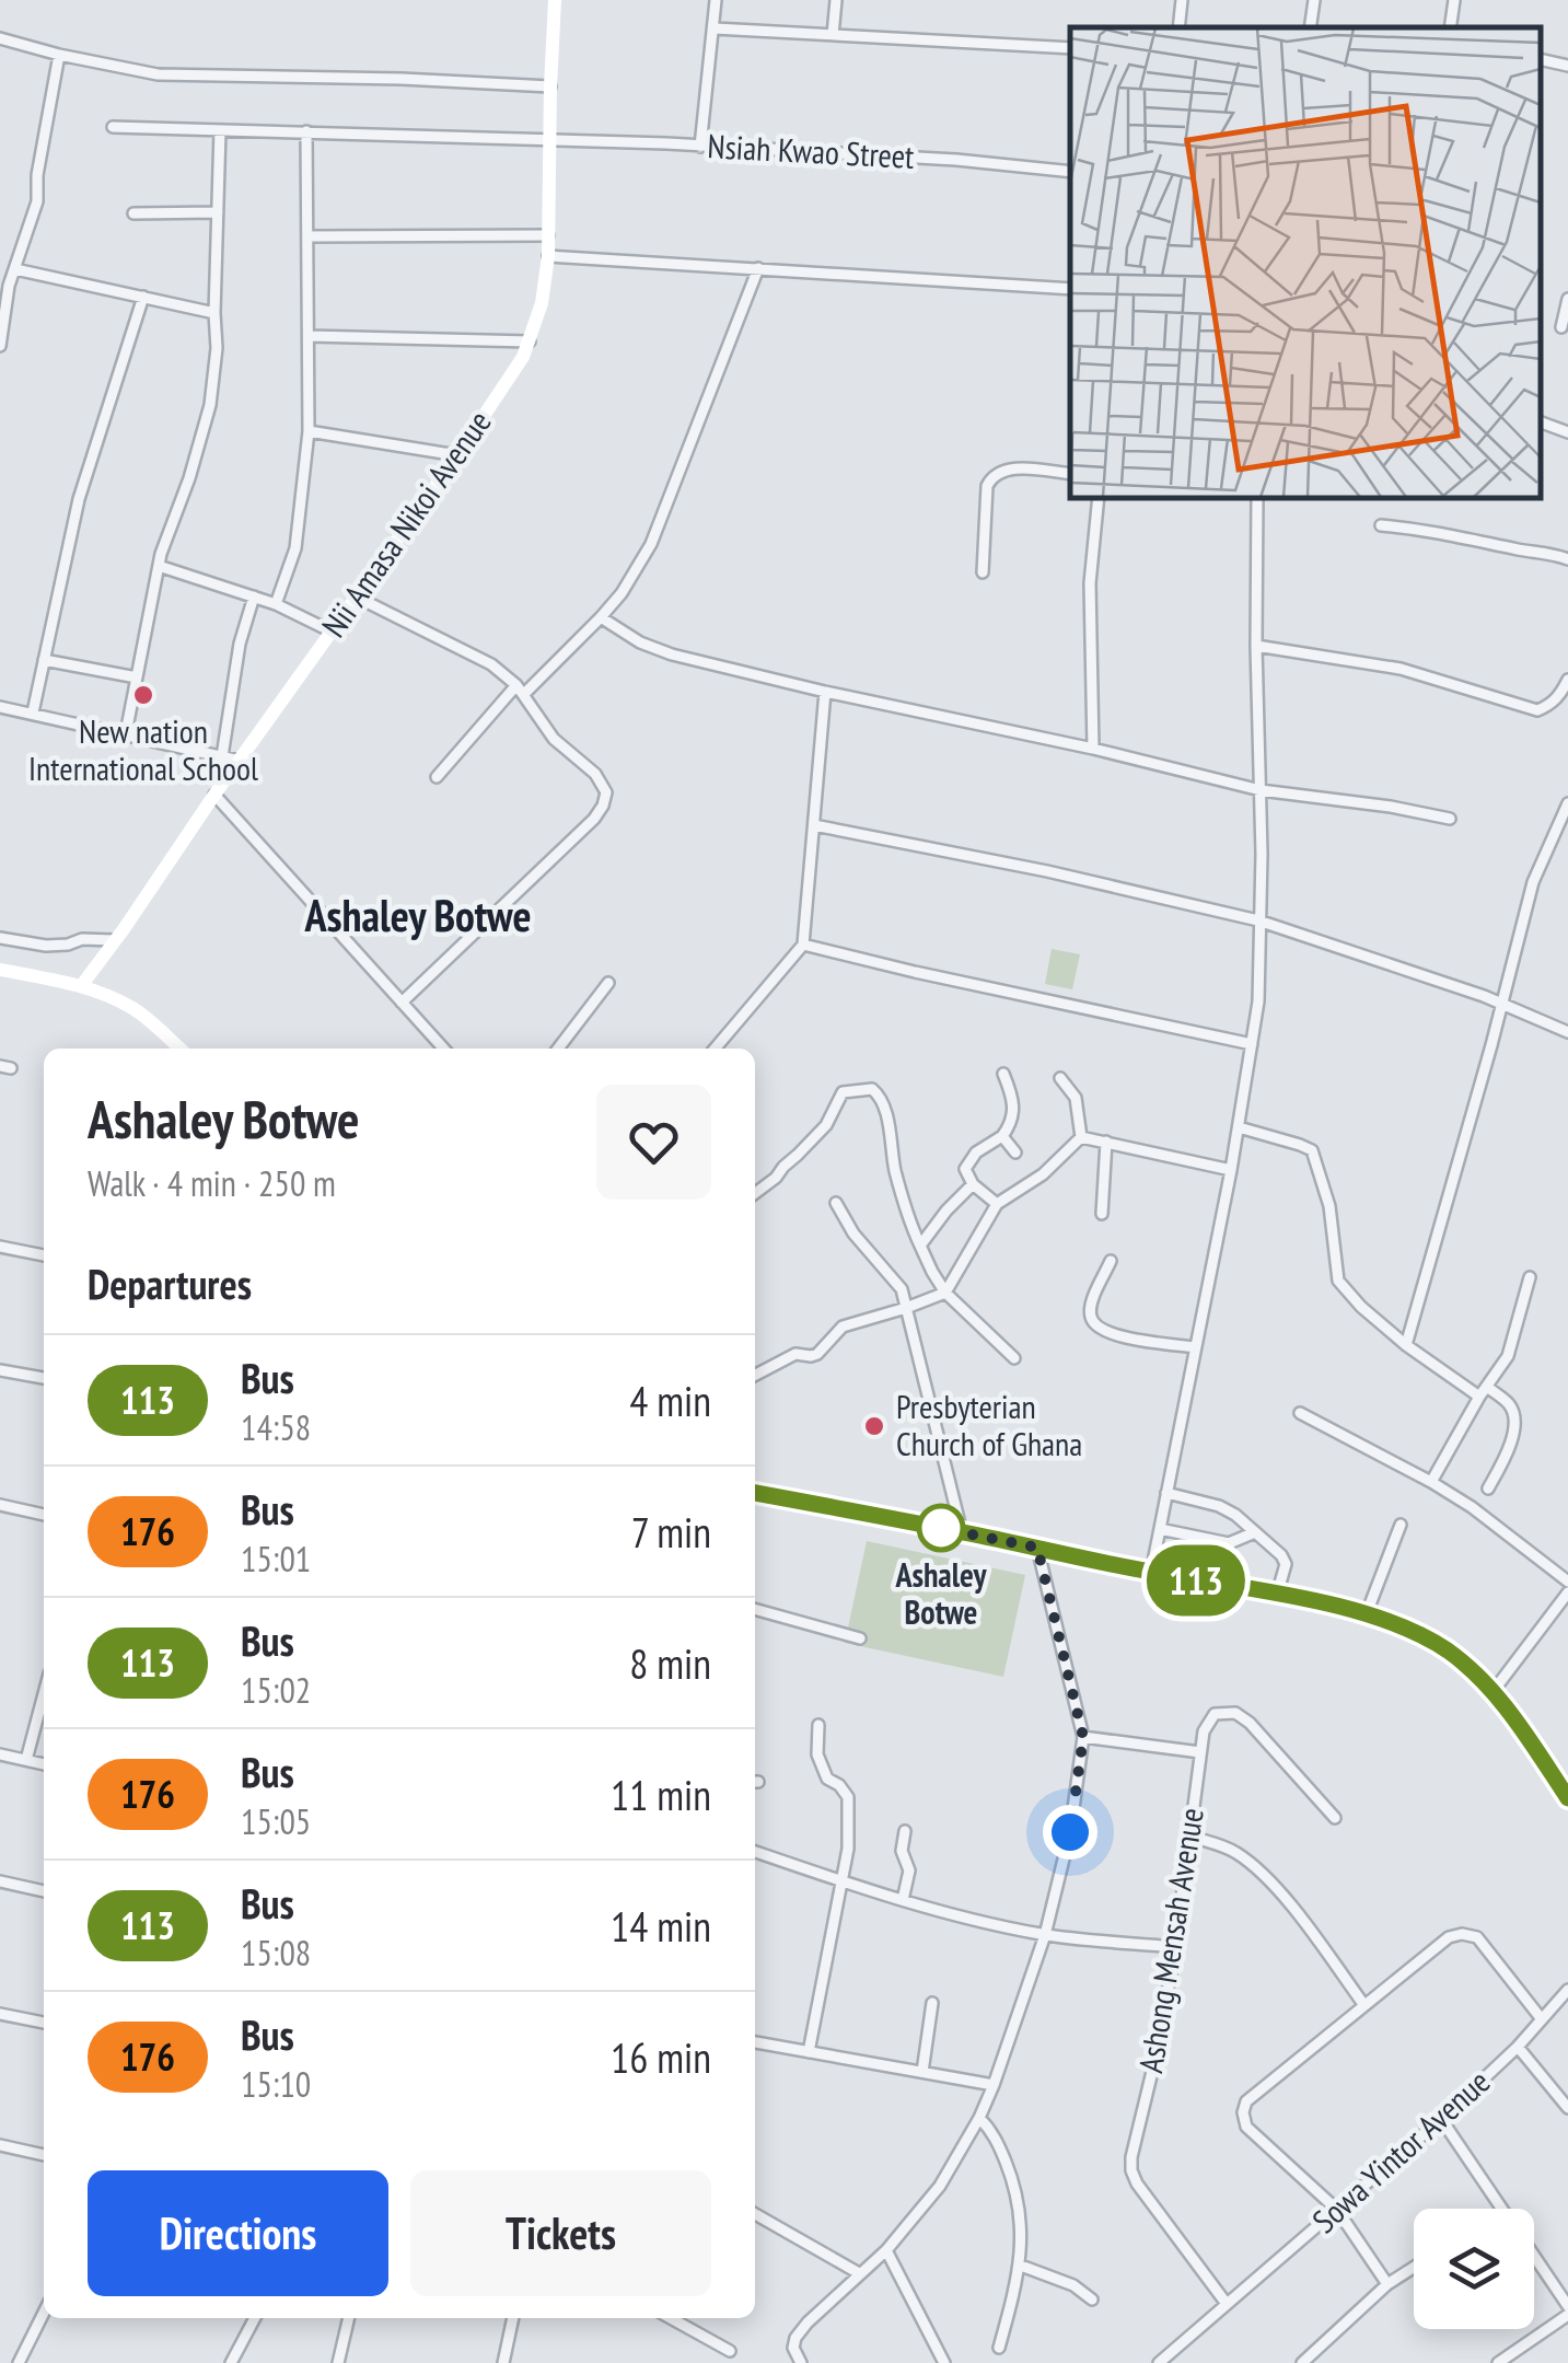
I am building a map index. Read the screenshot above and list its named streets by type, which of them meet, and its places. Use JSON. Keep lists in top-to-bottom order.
{
  "streets": {
    "street": [
      "Nsiah Kwao Street",
      "Nii Amasa Nikoi Avenue",
      "Ashong Mensah Avenue",
      "Sowa Yintor Avenue"
    ]
  },
  "crossings": [
    ["Nsiah Kwao Street", "Nii Amasa Nikoi Avenue"],
    ["Ashong Mensah Avenue", "Sowa Yintor Avenue"]
  ],
  "districts": ["Ashaley Botwe"],
  "places": ["New nation International School", "Presbyterian Church of Ghana", "Ashaley Botwe"],
  "lines": ["bus line 113"],
  "page": {
    "on_map": "113",
    "heading": [
      ["Ashaley Botwe", "Walk · 4 min · 250 m"],
      "Departures"
    ],
    "list": [
      {
        "mark": "113",
        "name": "Bus",
        "note": "14:58",
        "value": "4 min"
      },
      {
        "mark": "176",
        "name": "Bus",
        "note": "15:01",
        "value": "7 min"
      },
      {
        "mark": "113",
        "name": "Bus",
        "note": "15:02",
        "value": "8 min"
      },
      {
        "mark": "176",
        "name": "Bus",
        "note": "15:05",
        "value": "11 min"
      },
      {
        "mark": "113",
        "name": "Bus",
        "note": "15:08",
        "value": "14 min"
      },
      {
        "mark": "176",
        "name": "Bus",
        "note": "15:10",
        "value": "16 min"
      }
    ],
    "buttons": ["Directions", "Tickets"]
  }
}
